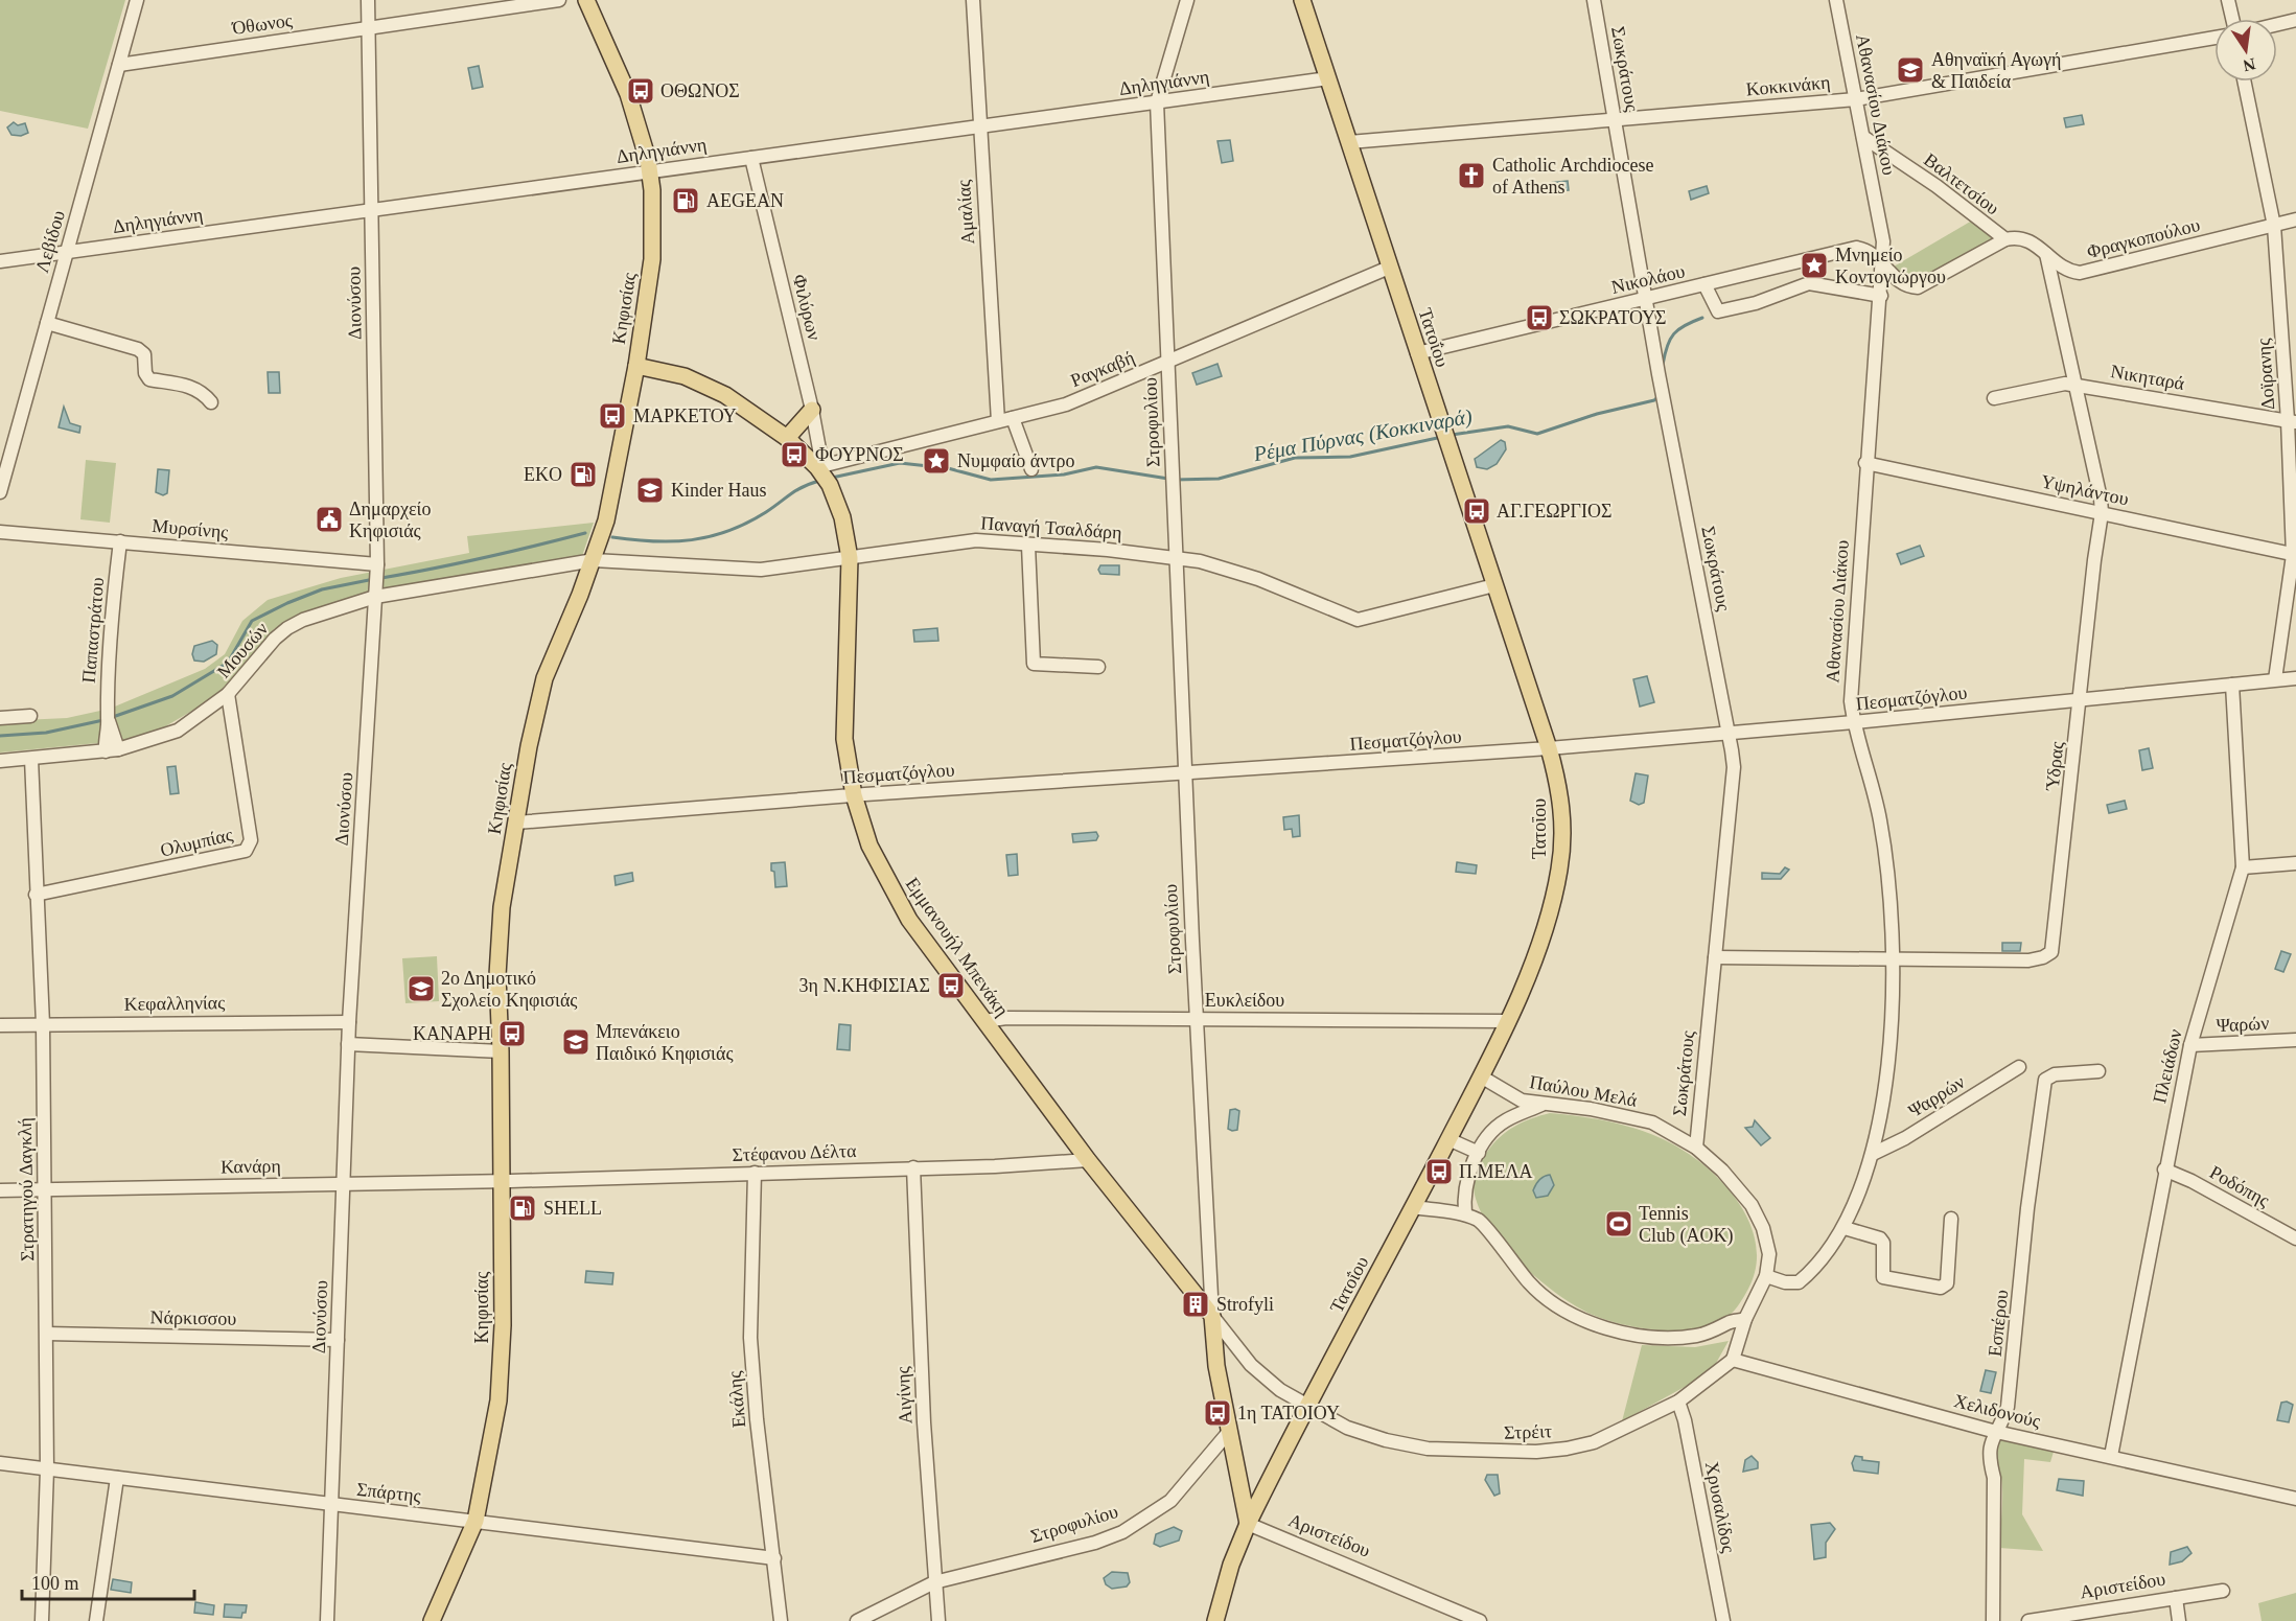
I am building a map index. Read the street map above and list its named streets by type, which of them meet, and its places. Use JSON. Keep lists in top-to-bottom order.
{
  "streets": {
    "main road": [
      "Κηφισίας",
      "Τατοΐου",
      "Στροφυλίου",
      "Εμμανουήλ Μπενάκη"
    ],
    "street": [
      "Όθωνος",
      "Σωκράτους",
      "Δηληγιάννη",
      "Κοκκινάκη",
      "Αθανασίου Διάκου",
      "Βαλτετσίου",
      "Αμαλίας",
      "Φραγκοπούλου",
      "Λεβίδου",
      "Νικολάου",
      "Διονύσου",
      "Φιλύρων",
      "Ραγκαβή",
      "Δοϊρανης",
      "Νικηταρά",
      "Υψηλάντου",
      "Παναγή Τσαλδάρη",
      "Μυρσίνης",
      "Παπαστράτου",
      "Μουσών",
      "Πεσματζόγλου",
      "Ύδρας",
      "Ολυμπίας",
      "Ευκλείδου",
      "Κεφαλληνίας",
      "Ψαρών",
      "Πλειάδων",
      "Παύλου Μελά",
      "Ψαρρών",
      "Στέφανου Δέλτα",
      "Κανάρη",
      "Ροδόπης",
      "Στρατηγού Δαγκλή",
      "Νάρκισσου",
      "Εσπέρου",
      "Αιγίνης",
      "Εκάλης",
      "Χελιδονούς",
      "Στρέιτ",
      "Σπάρτης",
      "Χρυσαλίδος",
      "Αριστείδου"
    ]
  },
  "crossings": [
    ["Όθωνος", "Λεβίδου"],
    ["Όθωνος", "Διονύσου"],
    ["Σωκράτους", "Κοκκινάκη"],
    ["Σωκράτους", "Νικολάου"],
    ["Σωκράτους", "Πεσματζόγλου"],
    ["Σωκράτους", "Ύδρας"],
    ["Σωκράτους", "Παύλου Μελά"],
    ["Δηληγιάννη", "Αμαλίας"],
    ["Δηληγιάννη", "Λεβίδου"],
    ["Δηληγιάννη", "Διονύσου"],
    ["Δηληγιάννη", "Φιλύρων"],
    ["Δηληγιάννη", "Κηφισίας"],
    ["Δηληγιάννη", "Τατοΐου"],
    ["Δηληγιάννη", "Στροφυλίου"],
    ["Κοκκινάκη", "Αθανασίου Διάκου"],
    ["Κοκκινάκη", "Τατοΐου"],
    ["Αθανασίου Διάκου", "Βαλτετσίου"],
    ["Αθανασίου Διάκου", "Νικολάου"],
    ["Αθανασίου Διάκου", "Υψηλάντου"],
    ["Αθανασίου Διάκου", "Πεσματζόγλου"],
    ["Αθανασίου Διάκου", "Ύδρας"],
    ["Αθανασίου Διάκου", "Παύλου Μελά"],
    ["Αθανασίου Διάκου", "Ψαρρών"],
    ["Βαλτετσίου", "Φραγκοπούλου"],
    ["Αμαλίας", "Ραγκαβή"],
    ["Φραγκοπούλου", "Δοϊρανης"],
    ["Φραγκοπούλου", "Ύδρας"],
    ["Νικολάου", "Τατοΐου"],
    ["Διονύσου", "Μυρσίνης"],
    ["Διονύσου", "Μουσών"],
    ["Διονύσου", "Κεφαλληνίας"],
    ["Διονύσου", "Κανάρη"],
    ["Διονύσου", "Νάρκισσου"],
    ["Διονύσου", "Σπάρτης"],
    ["Φιλύρων", "Ραγκαβή"],
    ["Φιλύρων", "Εμμανουήλ Μπενάκη"],
    ["Κηφισίας", "Παναγή Τσαλδάρη"],
    ["Κηφισίας", "Μουσών"],
    ["Κηφισίας", "Πεσματζόγλου"],
    ["Κηφισίας", "Εμμανουήλ Μπενάκη"],
    ["Κηφισίας", "Στέφανου Δέλτα"],
    ["Κηφισίας", "Κανάρη"],
    ["Κηφισίας", "Σπάρτης"],
    ["Τατοΐου", "Ραγκαβή"],
    ["Τατοΐου", "Παναγή Τσαλδάρη"],
    ["Τατοΐου", "Πεσματζόγλου"],
    ["Τατοΐου", "Εμμανουήλ Μπενάκη"],
    ["Τατοΐου", "Ευκλείδου"],
    ["Τατοΐου", "Παύλου Μελά"],
    ["Τατοΐου", "Στρέιτ"],
    ["Τατοΐου", "Αριστείδου"],
    ["Ραγκαβή", "Στροφυλίου"],
    ["Ραγκαβή", "Εμμανουήλ Μπενάκη"],
    ["Δοϊρανης", "Νικηταρά"],
    ["Δοϊρανης", "Υψηλάντου"],
    ["Δοϊρανης", "Πεσματζόγλου"],
    ["Νικηταρά", "Ύδρας"],
    ["Στροφυλίου", "Παναγή Τσαλδάρη"],
    ["Στροφυλίου", "Πεσματζόγλου"],
    ["Στροφυλίου", "Εμμανουήλ Μπενάκη"],
    ["Στροφυλίου", "Ευκλείδου"],
    ["Στροφυλίου", "Αιγίνης"],
    ["Υψηλάντου", "Ύδρας"],
    ["Παναγή Τσαλδάρη", "Μουσών"],
    ["Παναγή Τσαλδάρη", "Εμμανουήλ Μπενάκη"],
    ["Μυρσίνης", "Παπαστράτου"],
    ["Παπαστράτου", "Μουσών"],
    ["Μουσών", "Ολυμπίας"],
    ["Μουσών", "Στρατηγού Δαγκλή"],
    ["Πεσματζόγλου", "Ύδρας"],
    ["Πεσματζόγλου", "Εμμανουήλ Μπενάκη"],
    ["Πεσματζόγλου", "Πλειάδων"],
    ["Ολυμπίας", "Στρατηγού Δαγκλή"],
    ["Εμμανουήλ Μπενάκη", "Ευκλείδου"],
    ["Εμμανουήλ Μπενάκη", "Στέφανου Δέλτα"],
    ["Εμμανουήλ Μπενάκη", "Στρέιτ"],
    ["Κεφαλληνίας", "Στρατηγού Δαγκλή"],
    ["Ψαρών", "Πλειάδων"],
    ["Πλειάδων", "Ροδόπης"],
    ["Πλειάδων", "Χελιδονούς"],
    ["Στέφανου Δέλτα", "Κανάρη"],
    ["Στέφανου Δέλτα", "Αιγίνης"],
    ["Στέφανου Δέλτα", "Εκάλης"],
    ["Κανάρη", "Στρατηγού Δαγκλή"],
    ["Στρατηγού Δαγκλή", "Νάρκισσου"],
    ["Στρατηγού Δαγκλή", "Σπάρτης"],
    ["Εσπέρου", "Χελιδονούς"],
    ["Εκάλης", "Σπάρτης"],
    ["Χελιδονούς", "Στρέιτ"],
    ["Στρέιτ", "Χρυσαλίδος"]
  ],
  "water": ["Ρέμα Πύρνας (Κοκκιναρά)"],
  "places": {
    "school or university": [
      "Αθηναϊκή Αγωγή & Παιδεία",
      "Kinder Haus",
      "2ο Δημοτικό Σχολείο Κηφισιάς",
      "Μπενάκειο Παιδικό Κηφισιάς"
    ],
    "bus stop": [
      "ΟΘΩΝΟΣ",
      "ΣΩΚΡΑΤΟΥΣ",
      "ΜΑΡΚΕΤΟΥ",
      "ΦΟΥΡΝΟΣ",
      "ΑΓ.ΓΕΩΡΓΙΟΣ",
      "3η Ν.ΚΗΦΙΣΙΑΣ",
      "ΚΑΝΑΡΗ",
      "Π.ΜΕΛΑ",
      "1η ΤΑΤΟΙΟΥ"
    ],
    "church": ["Catholic Archdiocese of Athens"],
    "fuel station": ["AEGEAN", "EKO", "SHELL"],
    "place": ["Μνημείο Κοντογιώργου", "Νυμφαίο άντρο"],
    "public building": ["Δημαρχείο Κηφισιάς"],
    "sports": ["Tennis Club (AOK)"],
    "building": ["Strofyli"]
  },
  "scale_bar": "100 m",
  "north": "bottom"
}
